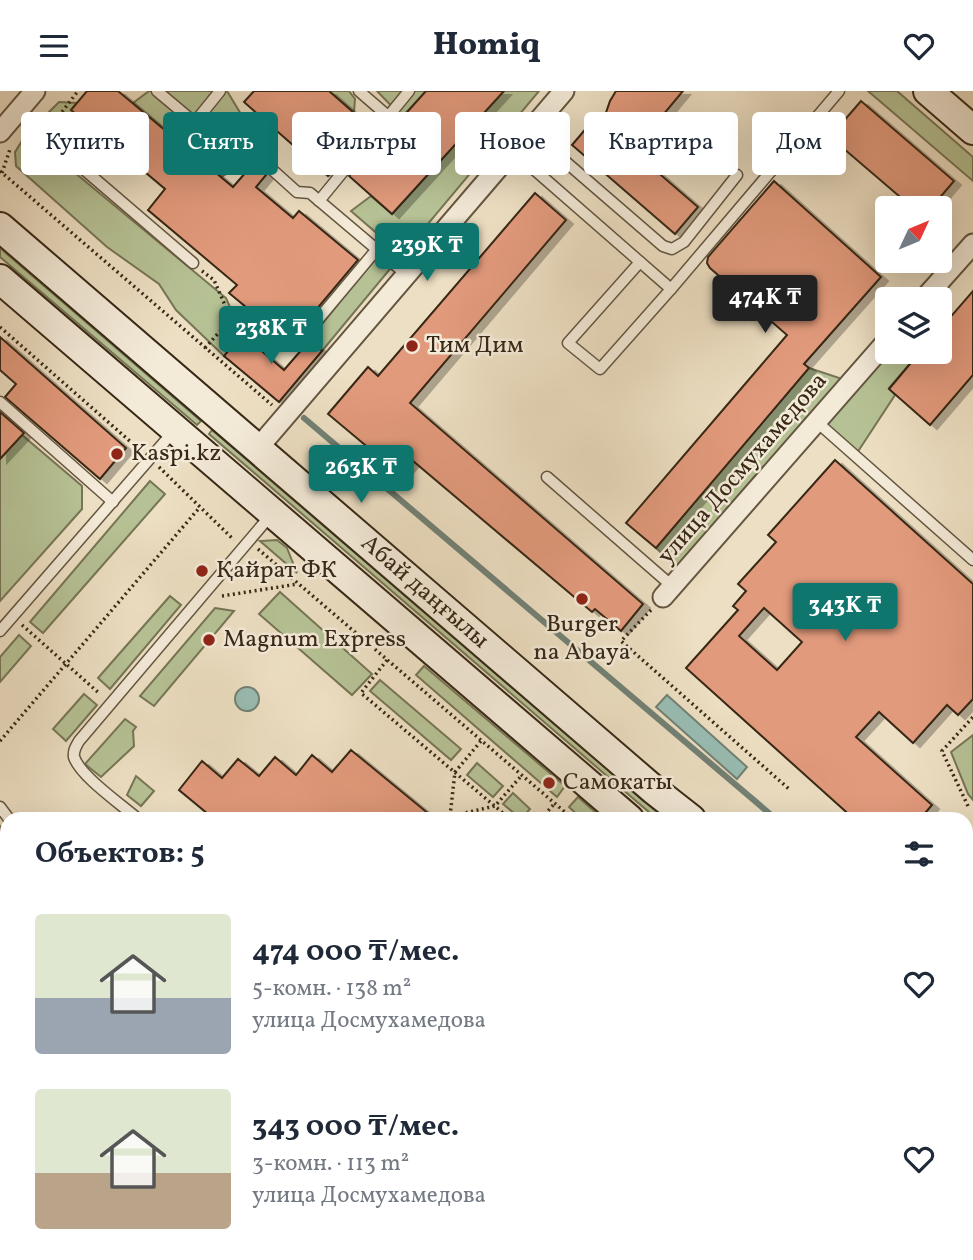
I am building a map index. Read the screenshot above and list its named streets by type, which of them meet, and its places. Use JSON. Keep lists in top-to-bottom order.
{
  "streets": {
    "main road": ["Абай даңғылы"],
    "street": ["улица Досмухамедова"]
  },
  "places": [
    "Тим Дим",
    "Kaspi.kz",
    "Қайрат ФК",
    "Burger na Abaya",
    "Magnum Express",
    "Самокаты"
  ],
  "north": "top right",
  "page": {
    "header": "Homiq",
    "chip": [
      "Купить",
      "Снять",
      "Фильтры",
      "Новое",
      "Квартира",
      "Дом"
    ],
    "price": [
      "239K ₸",
      "474K ₸",
      "238K ₸",
      "263K ₸",
      "343K ₸"
    ],
    "heading": "Объектов: 5",
    "list": [
      {
        "name": "474 000 ₸/мес.",
        "note": "5-комн. · 138 m² · улица Досмухамедова"
      },
      {
        "name": "343 000 ₸/мес.",
        "note": "3-комн. · 113 m² · улица Досмухамедова"
      }
    ]
  }
}
